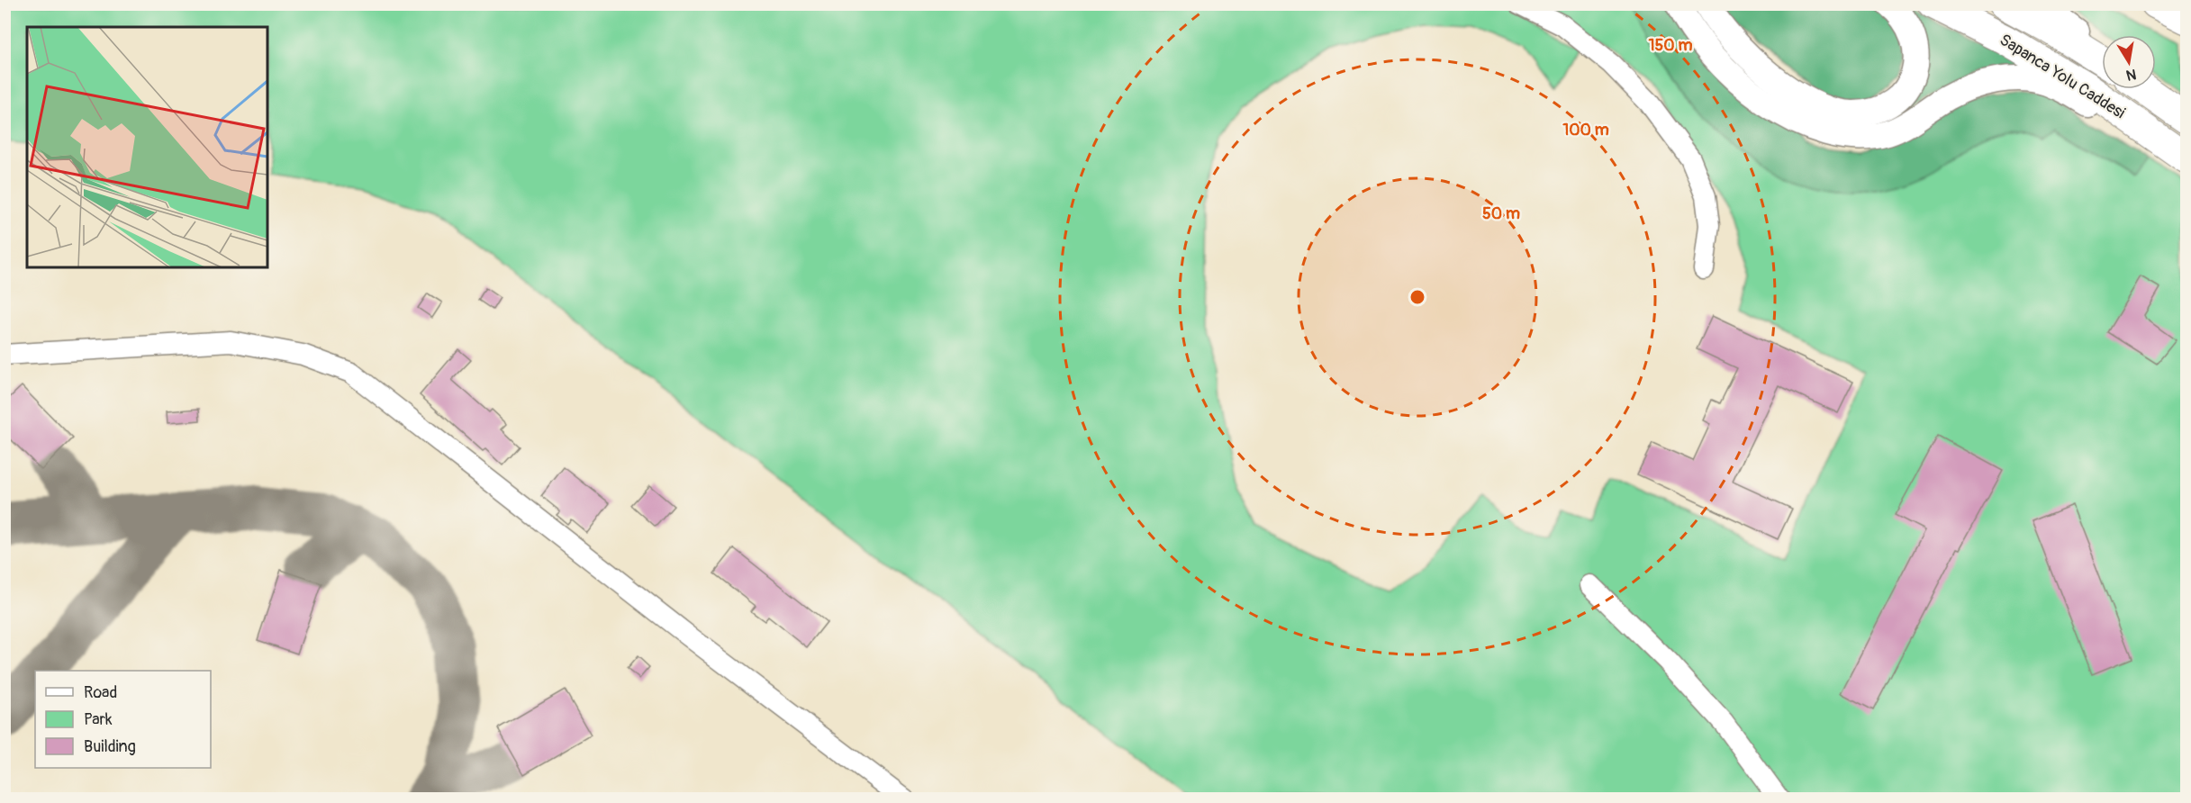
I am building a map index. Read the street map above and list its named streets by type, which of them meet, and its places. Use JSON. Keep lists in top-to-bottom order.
{
  "streets": {
    "highway": ["Sapanca Yolu Caddesi"]
  },
  "legend": ["Road", "Park", "Building"],
  "north": "bottom",
  "rings": ["150 m", "100 m", "50 m"]
}
